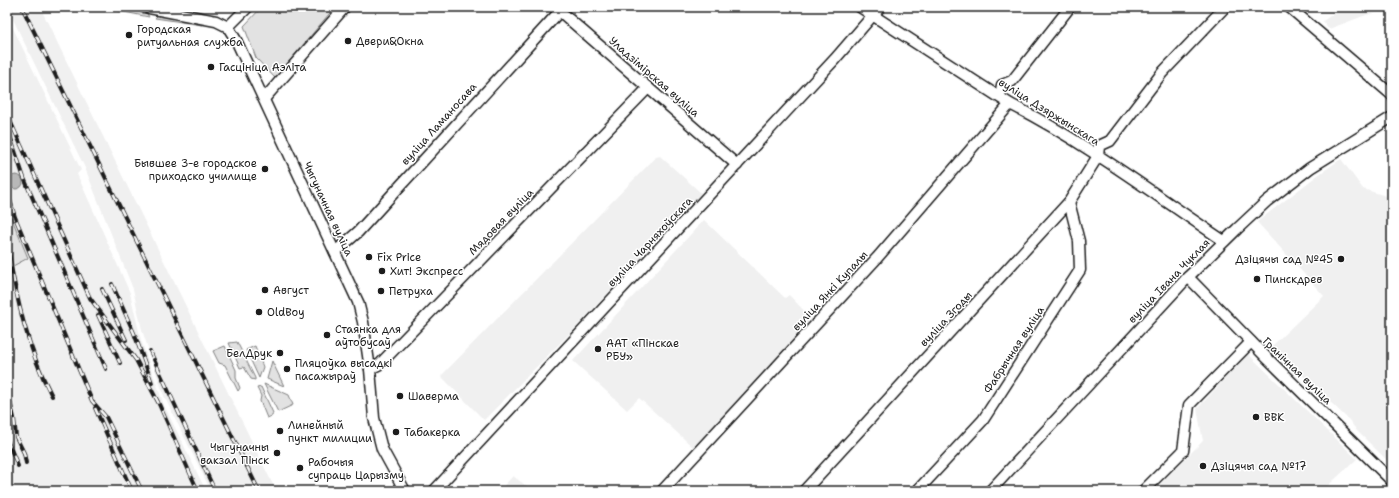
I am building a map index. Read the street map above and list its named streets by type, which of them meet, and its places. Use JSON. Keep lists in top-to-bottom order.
{
  "streets": {
    "street": [
      "Уладзімірская вуліца",
      "вуліца Дзяржынскага",
      "вуліца Ламаносава",
      "Чыгуначная вуліца",
      "Мядовая вуліца",
      "вуліца Чарняхоўскага",
      "вуліца Івана Чуклая",
      "вуліца Янкі Купалы",
      "вуліца Згоды",
      "Фабрычная вуліца",
      "Гранічная вуліца"
    ]
  },
  "crossings": [
    ["Уладзімірская вуліца", "вуліца Ламаносава"],
    ["Уладзімірская вуліца", "Мядовая вуліца"],
    ["Уладзімірская вуліца", "вуліца Чарняхоўскага"],
    ["вуліца Дзяржынскага", "вуліца Чарняхоўскага"],
    ["вуліца Дзяржынскага", "вуліца Івана Чуклая"],
    ["вуліца Дзяржынскага", "вуліца Янкі Купалы"],
    ["вуліца Дзяржынскага", "вуліца Згоды"],
    ["вуліца Ламаносава", "Чыгуначная вуліца"],
    ["Чыгуначная вуліца", "Мядовая вуліца"],
    ["вуліца Івана Чуклая", "Гранічная вуліца"],
    ["вуліца Згоды", "Фабрычная вуліца"]
  ],
  "places": [
    "Городская ритуальная служба",
    "Двери&Окна",
    "Гасцініца Аэліта",
    "Бывшее 3-е городское приходско училище",
    "Fix Price",
    "Дзіцячы сад №45",
    "Хит! Экспресс",
    "Пинскдрев",
    "Август",
    "Петруха",
    "OldBoy",
    "Стаянка для аўтобусаў",
    "ААТ «Пінскае РБУ»",
    "БелДрук",
    "Пляцоўка высадкі пасажыраў",
    "Шаверма",
    "ВВК",
    "Линейный пункт милиции",
    "Табакерка",
    "Чыгуначны вакзал Пінск",
    "Дзіцячы сад №17",
    "Рабочыя супраць Царызму"
  ]
}
